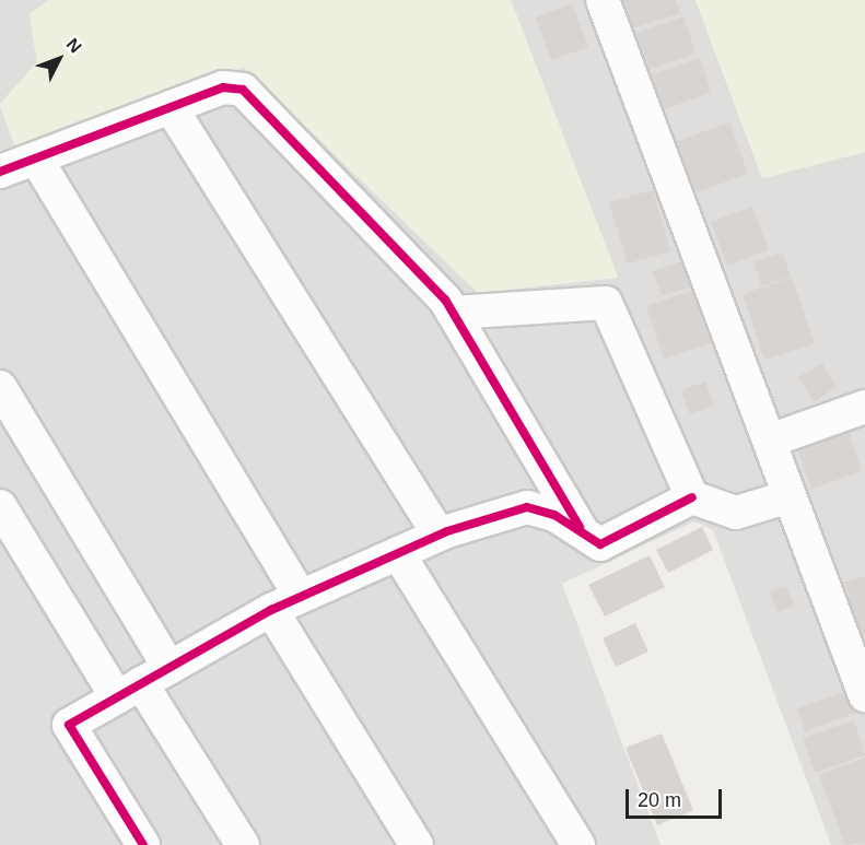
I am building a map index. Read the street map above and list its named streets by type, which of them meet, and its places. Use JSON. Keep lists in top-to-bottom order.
{
  "scale_bar": "20 m",
  "north": "top right"
}
